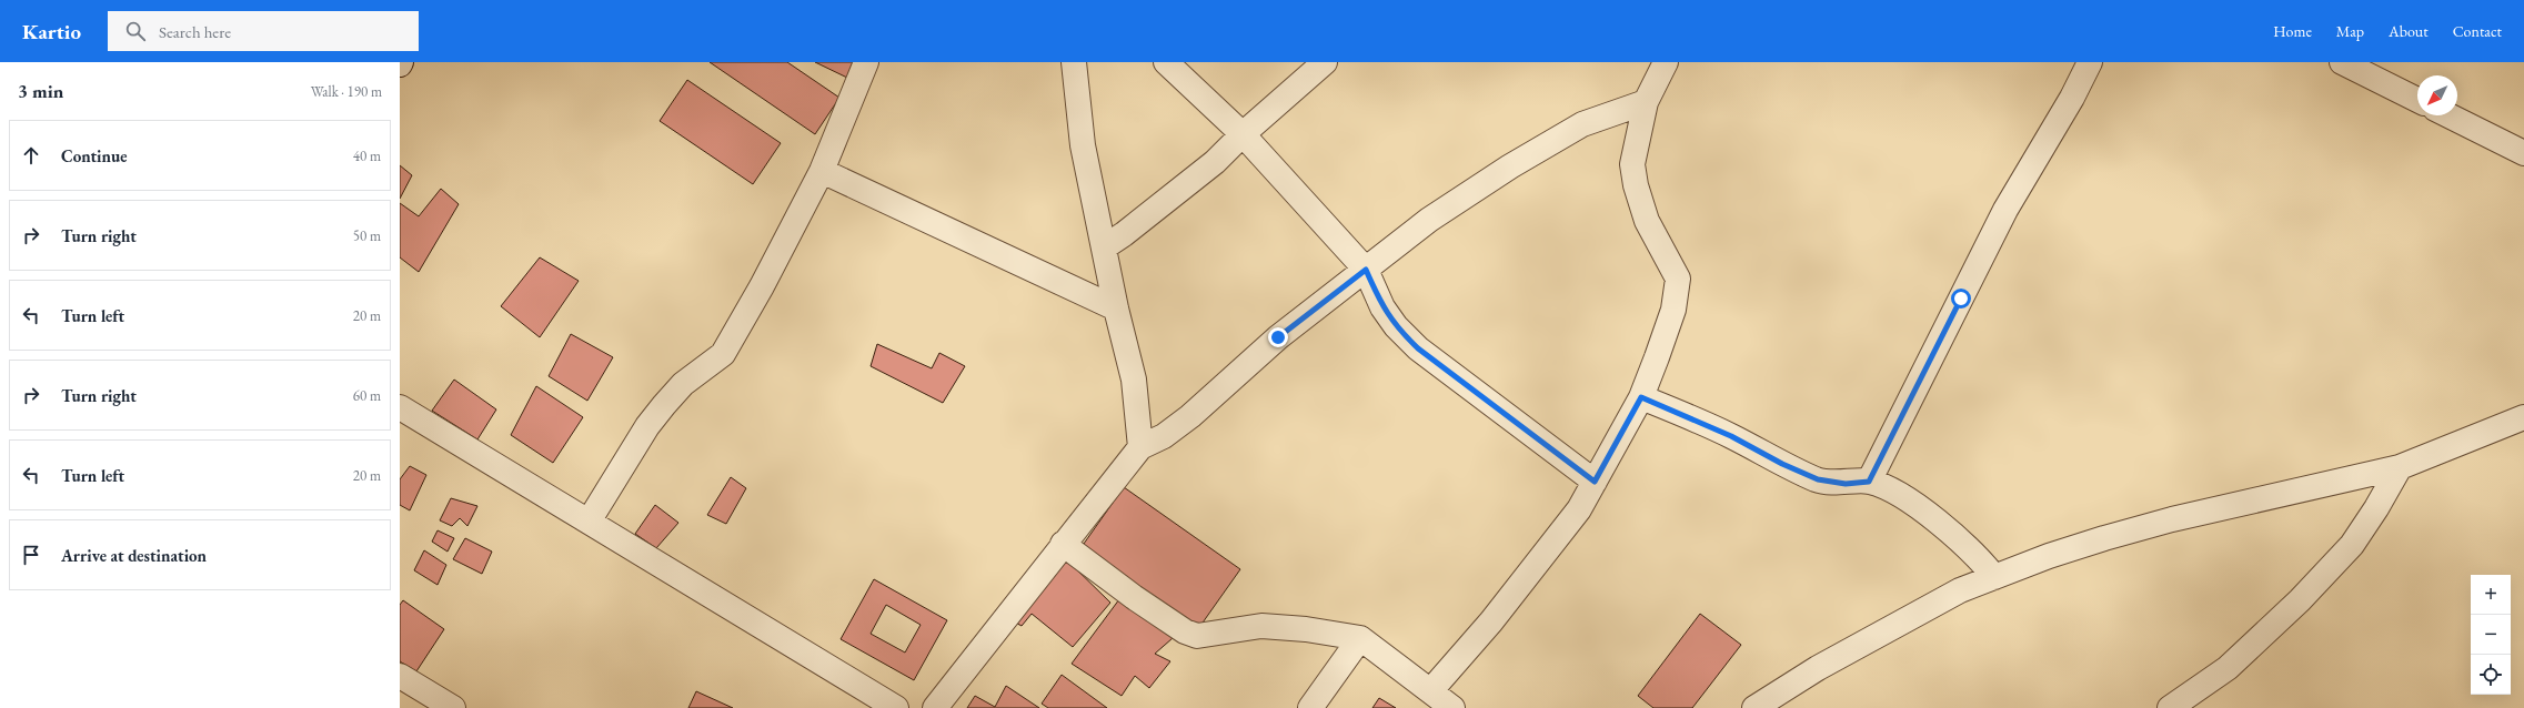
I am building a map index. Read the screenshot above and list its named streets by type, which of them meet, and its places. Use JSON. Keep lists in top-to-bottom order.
{
  "north": "bottom left",
  "page": {
    "header": "Kartio",
    "search": "Search here",
    "nav": [
      "Home",
      "Map",
      "About",
      "Contact"
    ],
    "heading": ["3 min", "Walk · 190 m"],
    "list": [
      ["Continue", "40 m"],
      ["Turn right", "50 m"],
      ["Turn left", "20 m"],
      ["Turn right", "60 m"],
      ["Turn left", "20 m"],
      "Arrive at destination"
    ],
    "map_buttons": ["+", "−"]
  }
}
